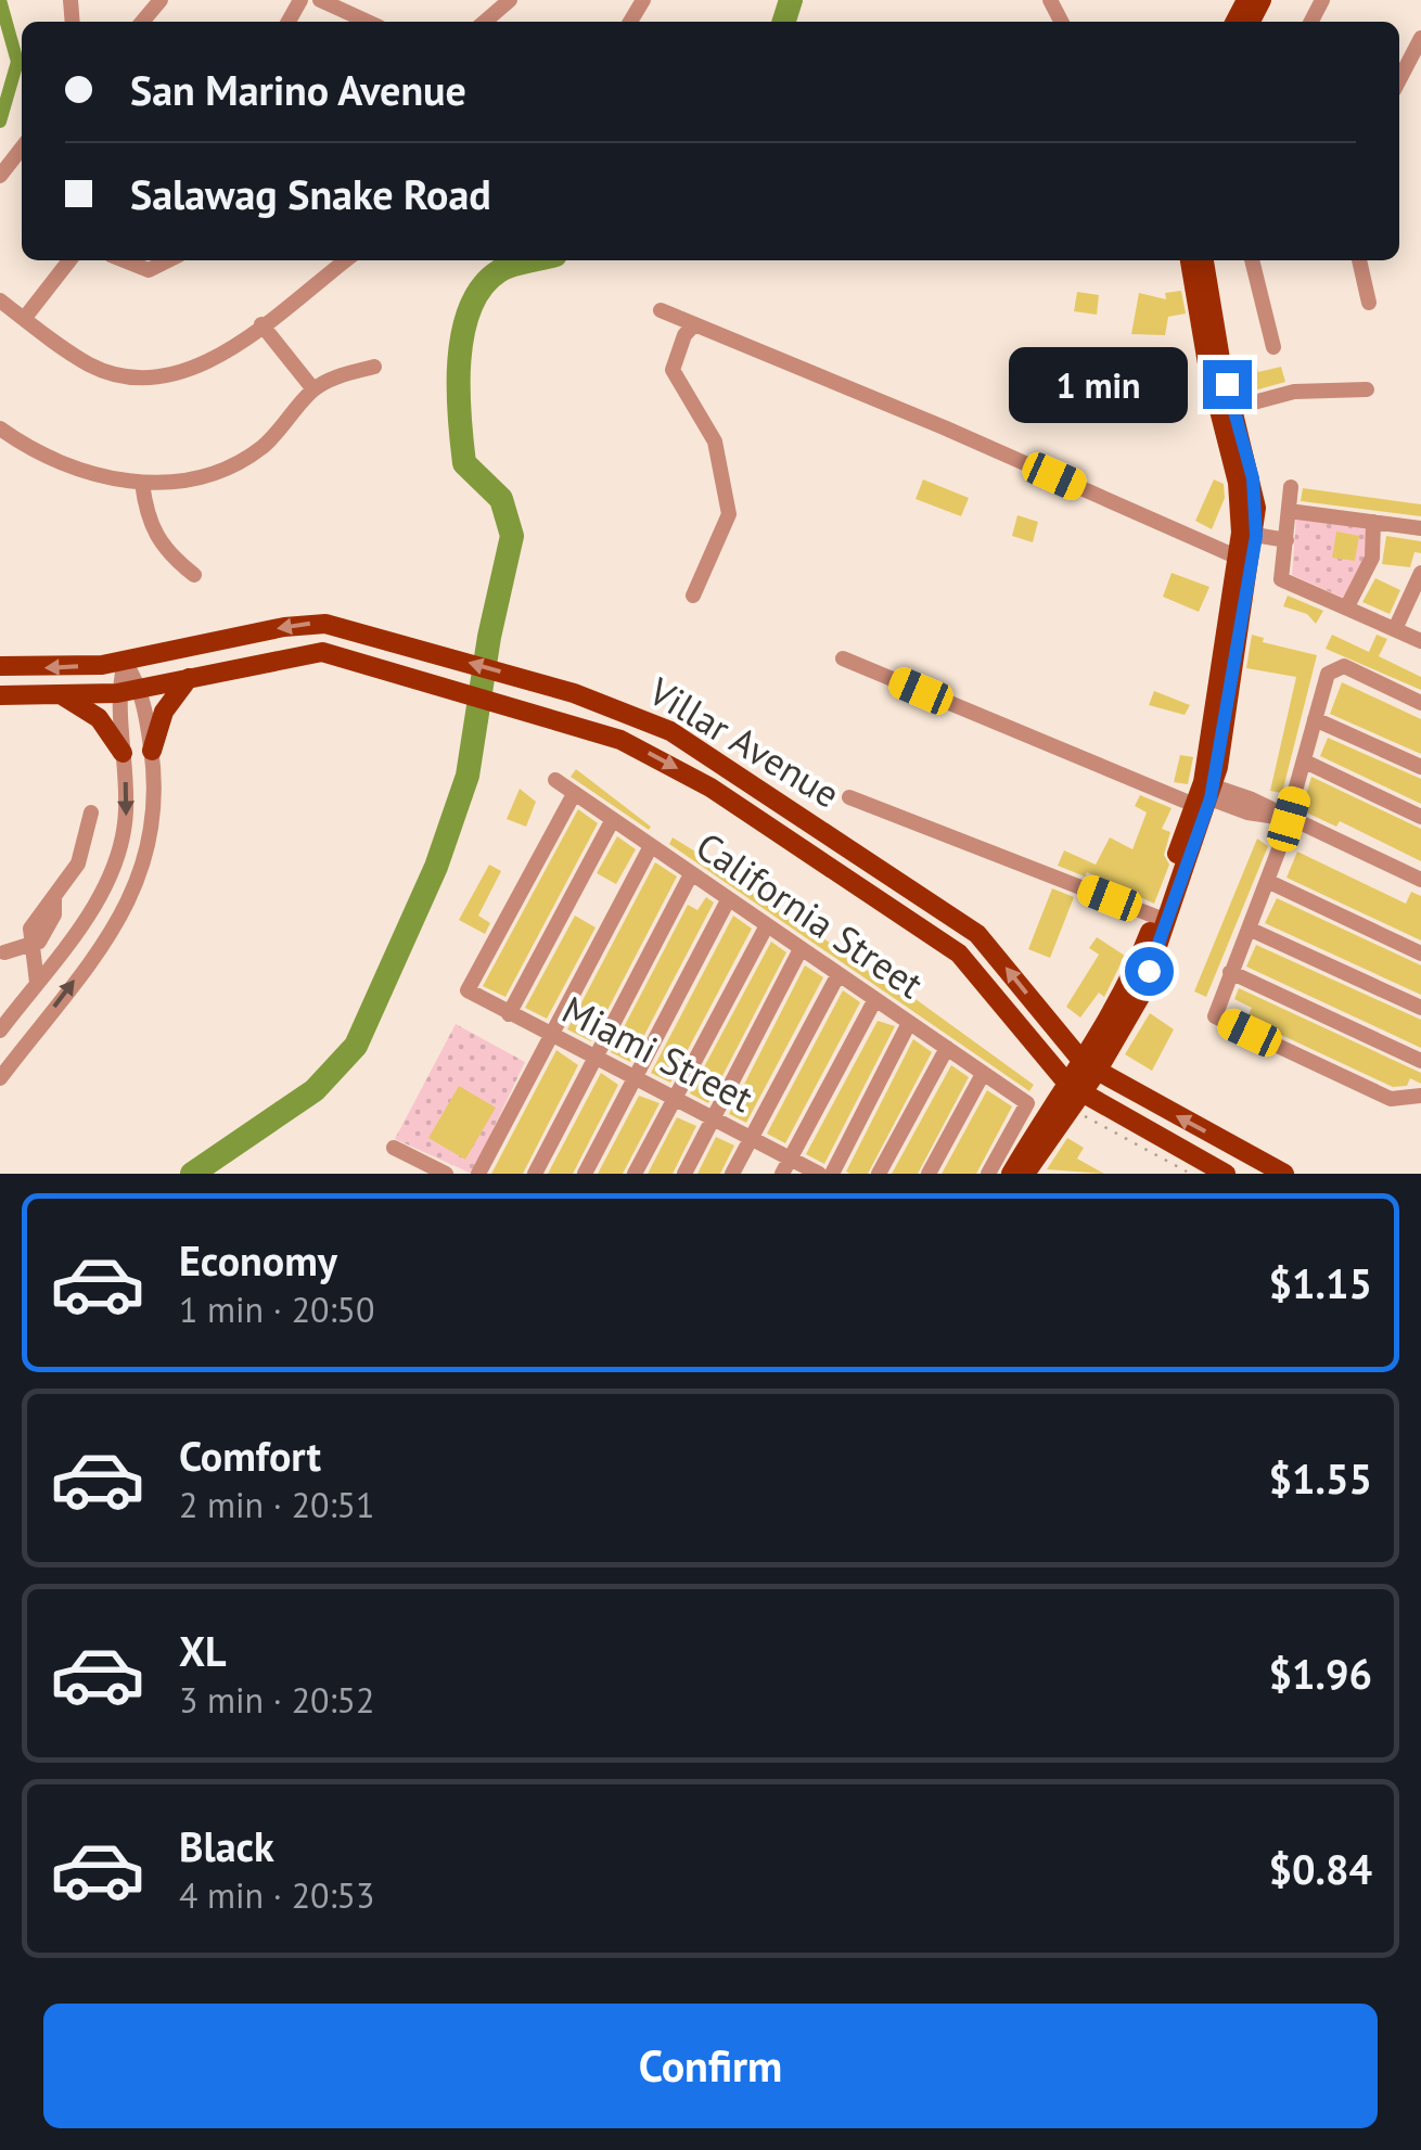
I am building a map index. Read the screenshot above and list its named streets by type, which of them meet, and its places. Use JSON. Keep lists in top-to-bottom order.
{
  "streets": {
    "main road": ["Villar Avenue"],
    "street": ["California Street", "Miami Street"]
  },
  "crossings": [
    ["California Street", "Miami Street"]
  ],
  "page": {
    "banner": ["San Marino Avenue", "Salawag Snake Road"],
    "bubble": "1 min",
    "list": [
      {
        "name": "Economy",
        "note": "1 min · 20:50",
        "value": "$1.15"
      },
      {
        "name": "Comfort",
        "note": "2 min · 20:51",
        "value": "$1.55"
      },
      {
        "name": "XL",
        "note": "3 min · 20:52",
        "value": "$1.96"
      },
      {
        "name": "Black",
        "note": "4 min · 20:53",
        "value": "$0.84"
      }
    ],
    "buttons": "Confirm"
  }
}
